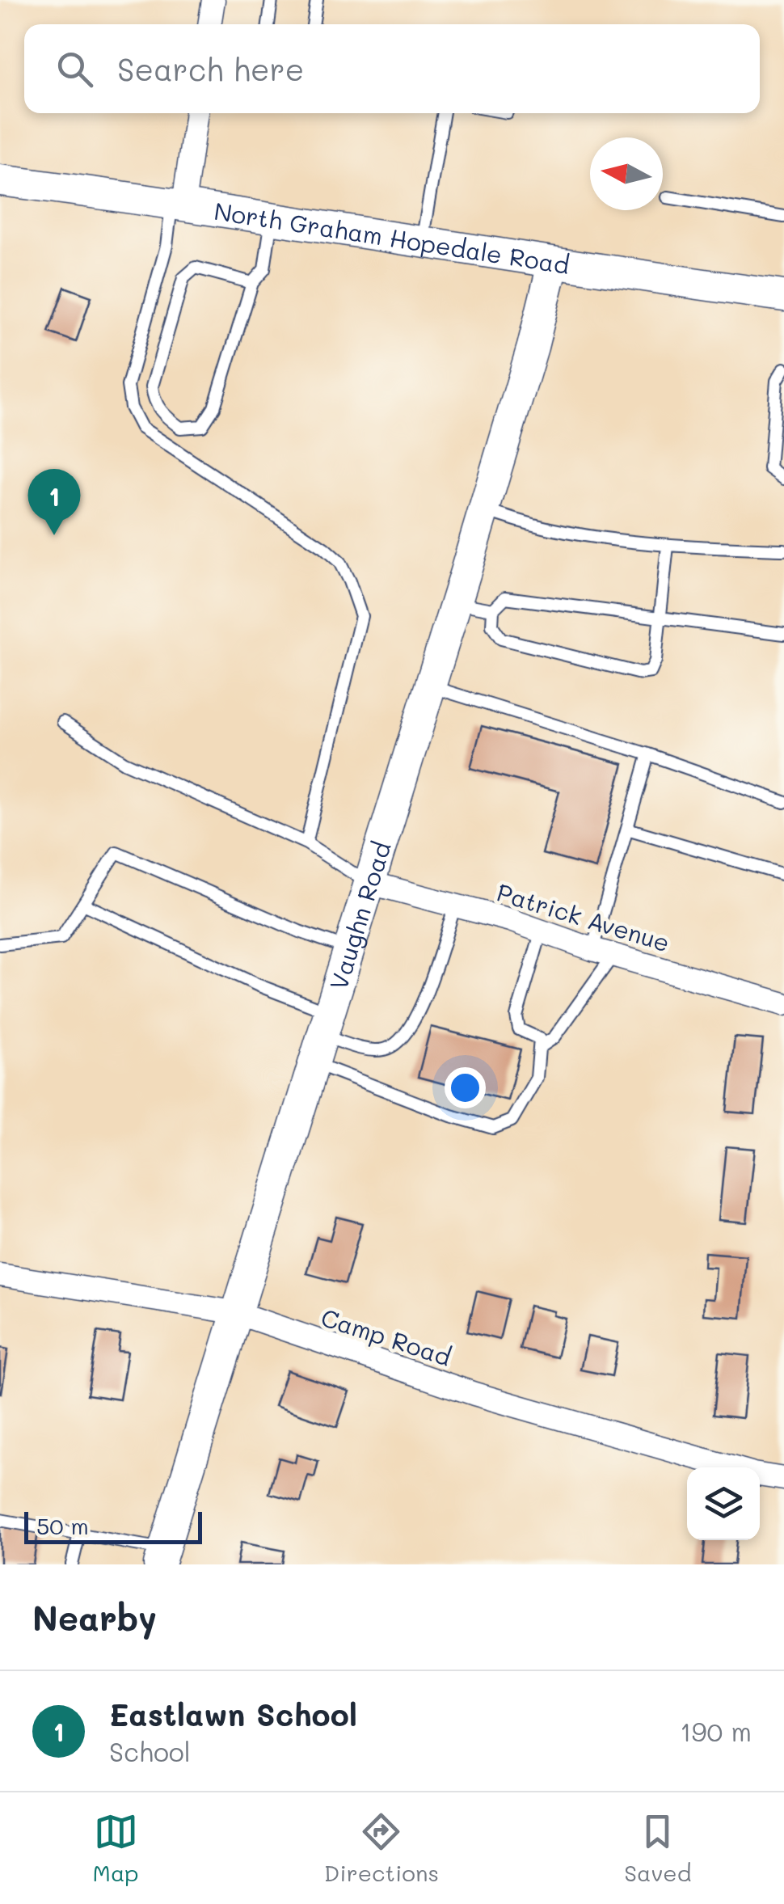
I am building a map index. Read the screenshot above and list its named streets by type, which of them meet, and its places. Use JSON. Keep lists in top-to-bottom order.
{
  "streets": {
    "street": [
      "North Graham Hopedale Road",
      "Vaughn Road",
      "Patrick Avenue",
      "Camp Road"
    ]
  },
  "crossings": [
    ["North Graham Hopedale Road", "Vaughn Road"],
    ["Vaughn Road", "Patrick Avenue"],
    ["Vaughn Road", "Camp Road"]
  ],
  "scale_bar": "50 m",
  "north": "left",
  "page": {
    "search": "Search here",
    "pins": "1",
    "scale": "50 m",
    "heading": "Nearby",
    "list": [
      {
        "mark": "1",
        "name": "Eastlawn School",
        "note": "School",
        "value": "190 m"
      }
    ],
    "nav": ["Map", "Directions", "Saved"]
  }
}
